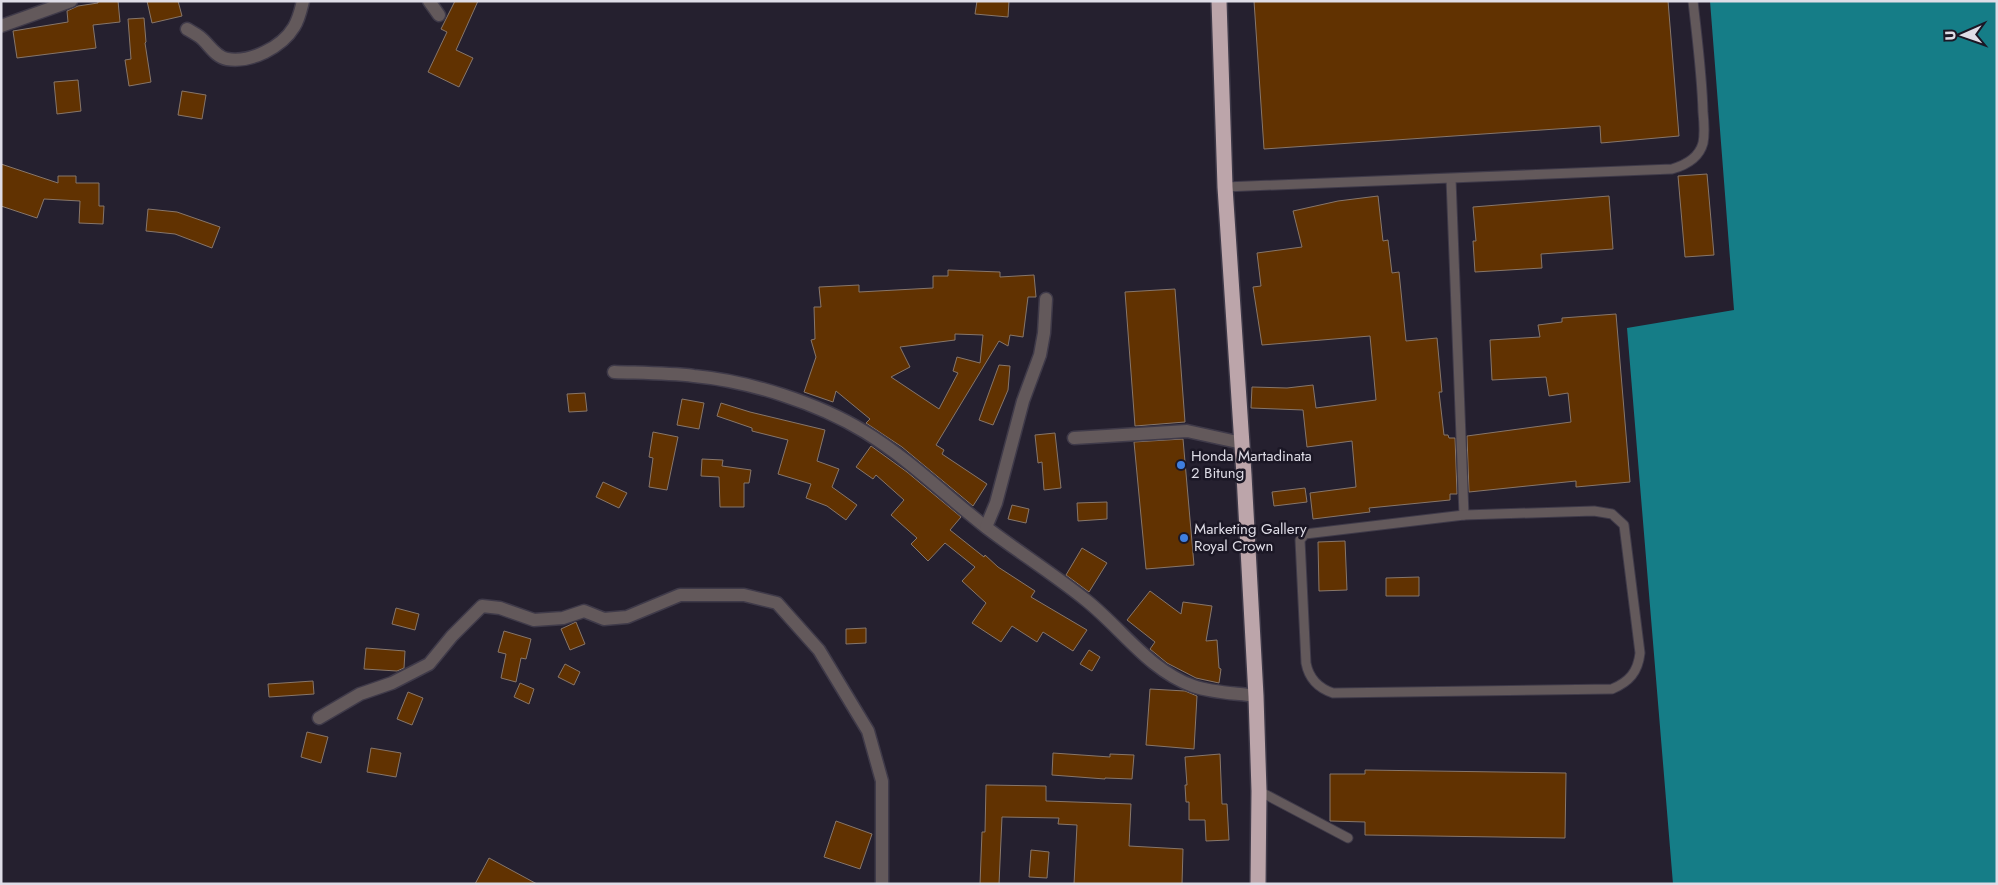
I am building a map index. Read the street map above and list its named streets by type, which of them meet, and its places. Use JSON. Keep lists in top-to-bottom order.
{
  "places": ["Honda Martadinata 2 Bitung", "Marketing Gallery Royal Crown"],
  "north": "left"
}
